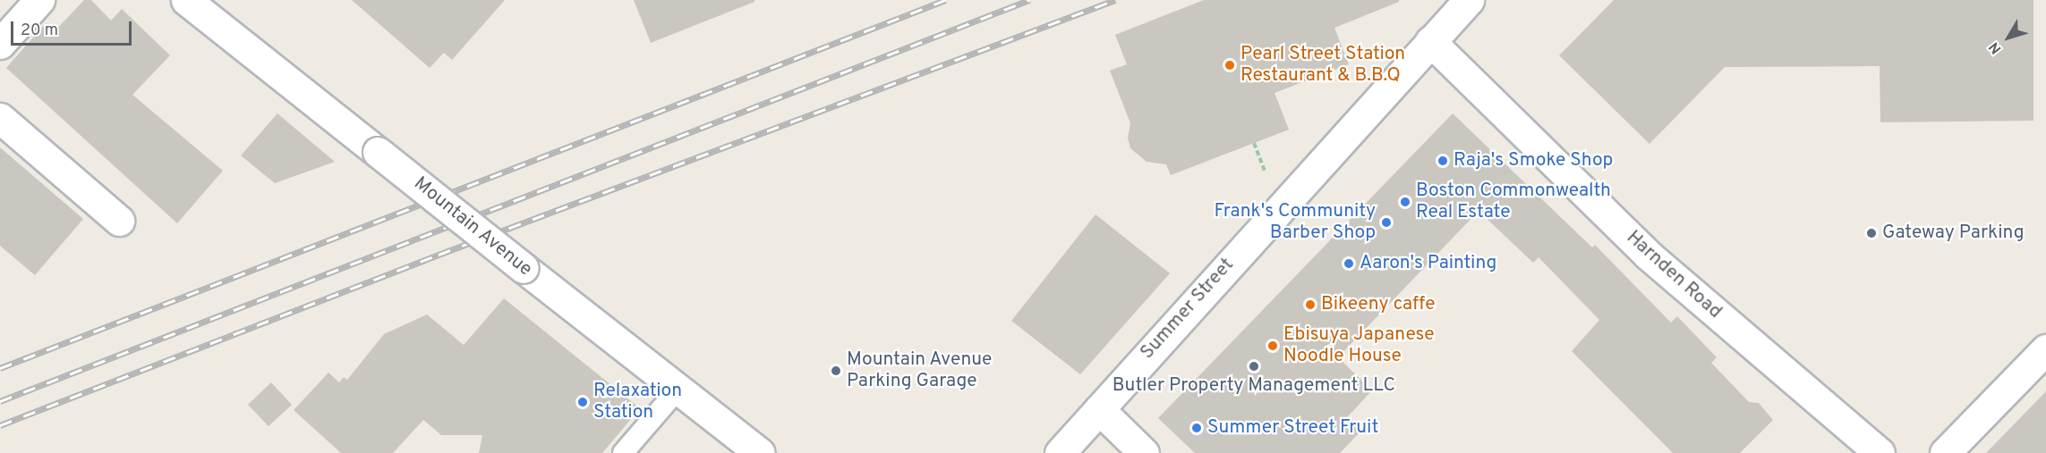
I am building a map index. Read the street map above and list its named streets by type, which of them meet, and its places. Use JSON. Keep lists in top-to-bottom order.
{
  "streets": {
    "street": ["Mountain Avenue", "Harnden Road", "Summer Street"]
  },
  "crossings": [
    ["Harnden Road", "Summer Street"]
  ],
  "places": [
    "Pearl Street Station Restaurant & B.B.Q",
    "Raja's Smoke Shop",
    "Boston Commonwealth Real Estate",
    "Frank's Community Barber Shop",
    "Gateway Parking",
    "Aaron's Painting",
    "Bikeeny caffe",
    "Ebisuya Japanese Noodle House",
    "Butler Property Management LLC",
    "Mountain Avenue Parking Garage",
    "Relaxation Station",
    "Summer Street Fruit"
  ],
  "scale_bar": "20 m",
  "north": "bottom left"
}
